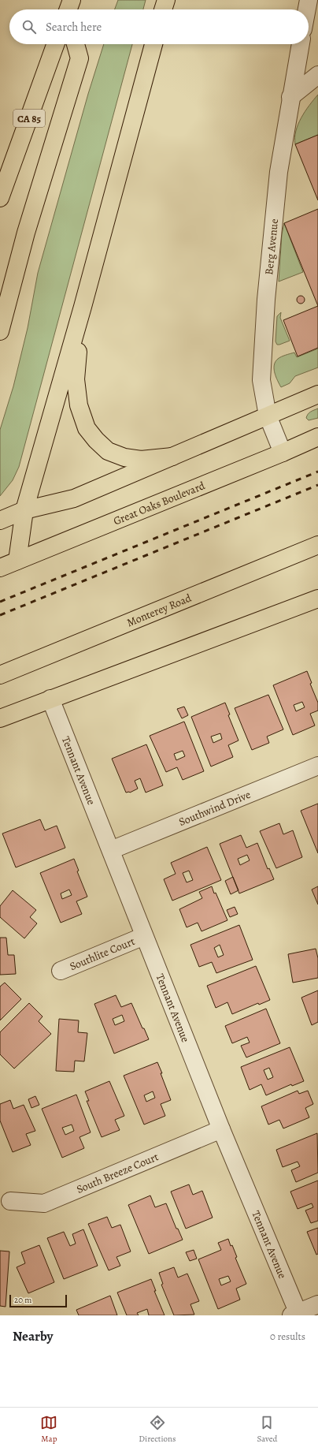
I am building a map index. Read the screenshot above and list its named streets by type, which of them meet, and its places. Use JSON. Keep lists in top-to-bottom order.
{
  "streets": {
    "main road": ["CA 85", "Great Oaks Boulevard", "Monterey Road"],
    "street": [
      "Berg Avenue",
      "Tennant Avenue",
      "Southwind Drive",
      "Southlite Court",
      "South Breeze Court"
    ]
  },
  "crossings": [
    ["Berg Avenue", "Great Oaks Boulevard"],
    ["Tennant Avenue", "Southwind Drive"],
    ["Tennant Avenue", "Southlite Court"],
    ["Tennant Avenue", "South Breeze Court"]
  ],
  "scale_bar": "20 m",
  "page": {
    "search": "Search here",
    "scale": "20 m",
    "heading": ["Nearby", "0 results"],
    "nav": ["Map", "Directions", "Saved"]
  }
}
